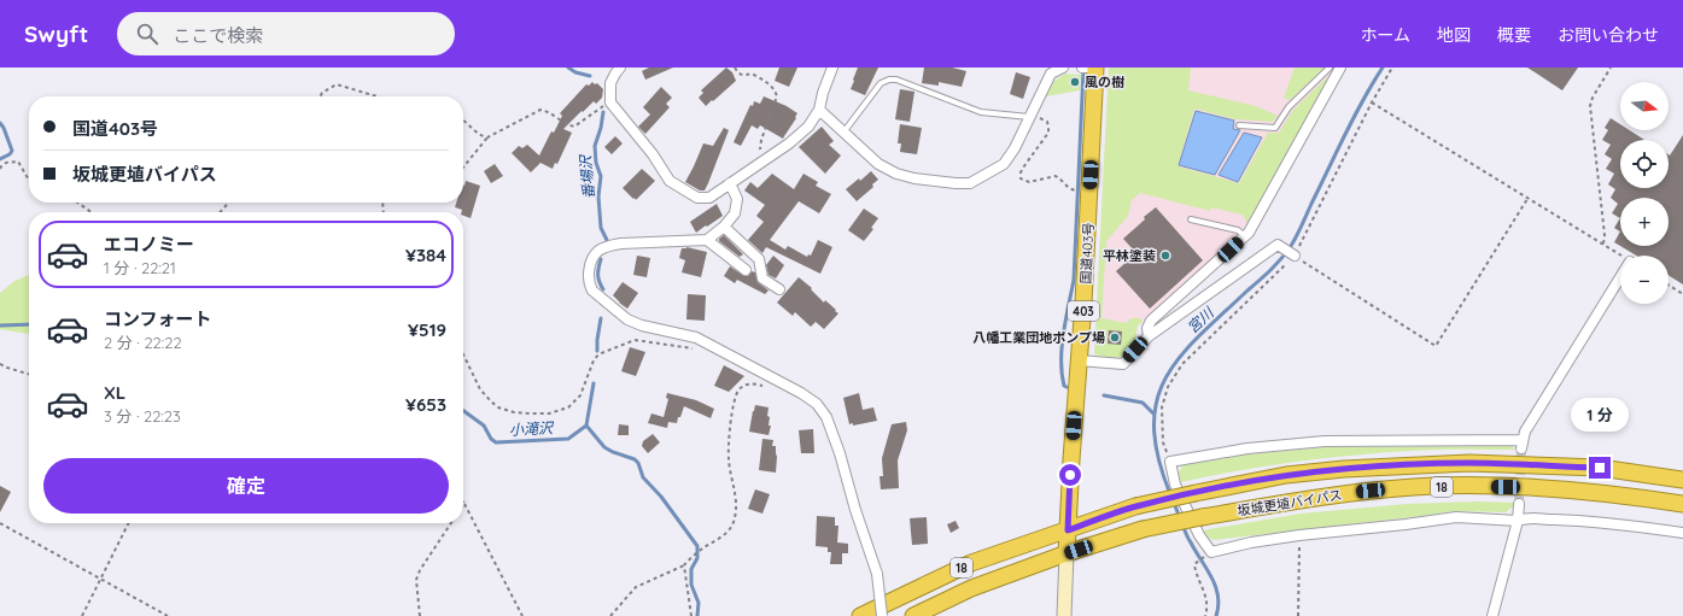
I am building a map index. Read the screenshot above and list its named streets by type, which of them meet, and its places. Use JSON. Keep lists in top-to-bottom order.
{
  "streets": {
    "highway": [
      "国道403号",
      "403",
      "18",
      "坂城更埴バイパス"
    ]
  },
  "crossings": [
    ["国道403号", "坂城更埴バイパス"]
  ],
  "water": ["番場沢", "宮川", "小滝沢"],
  "places": ["風の樹", "平林塗装", "八幡工業団地ポンプ場"],
  "north": "right",
  "page": {
    "header": "Swyft",
    "search": "ここで検索",
    "nav": [
      "ホーム",
      "地図",
      "概要",
      "お問い合わせ"
    ],
    "map_buttons": ["+", "−"],
    "banner": ["国道403号", "坂城更埴バイパス"],
    "list": [
      {
        "name": "エコノミー",
        "note": "1 分 · 22:21",
        "value": "¥384"
      },
      {
        "name": "コンフォート",
        "note": "2 分 · 22:22",
        "value": "¥519"
      },
      {
        "name": "XL",
        "note": "3 分 · 22:23",
        "value": "¥653"
      }
    ],
    "bubble": "1 分",
    "buttons": "確定"
  }
}
